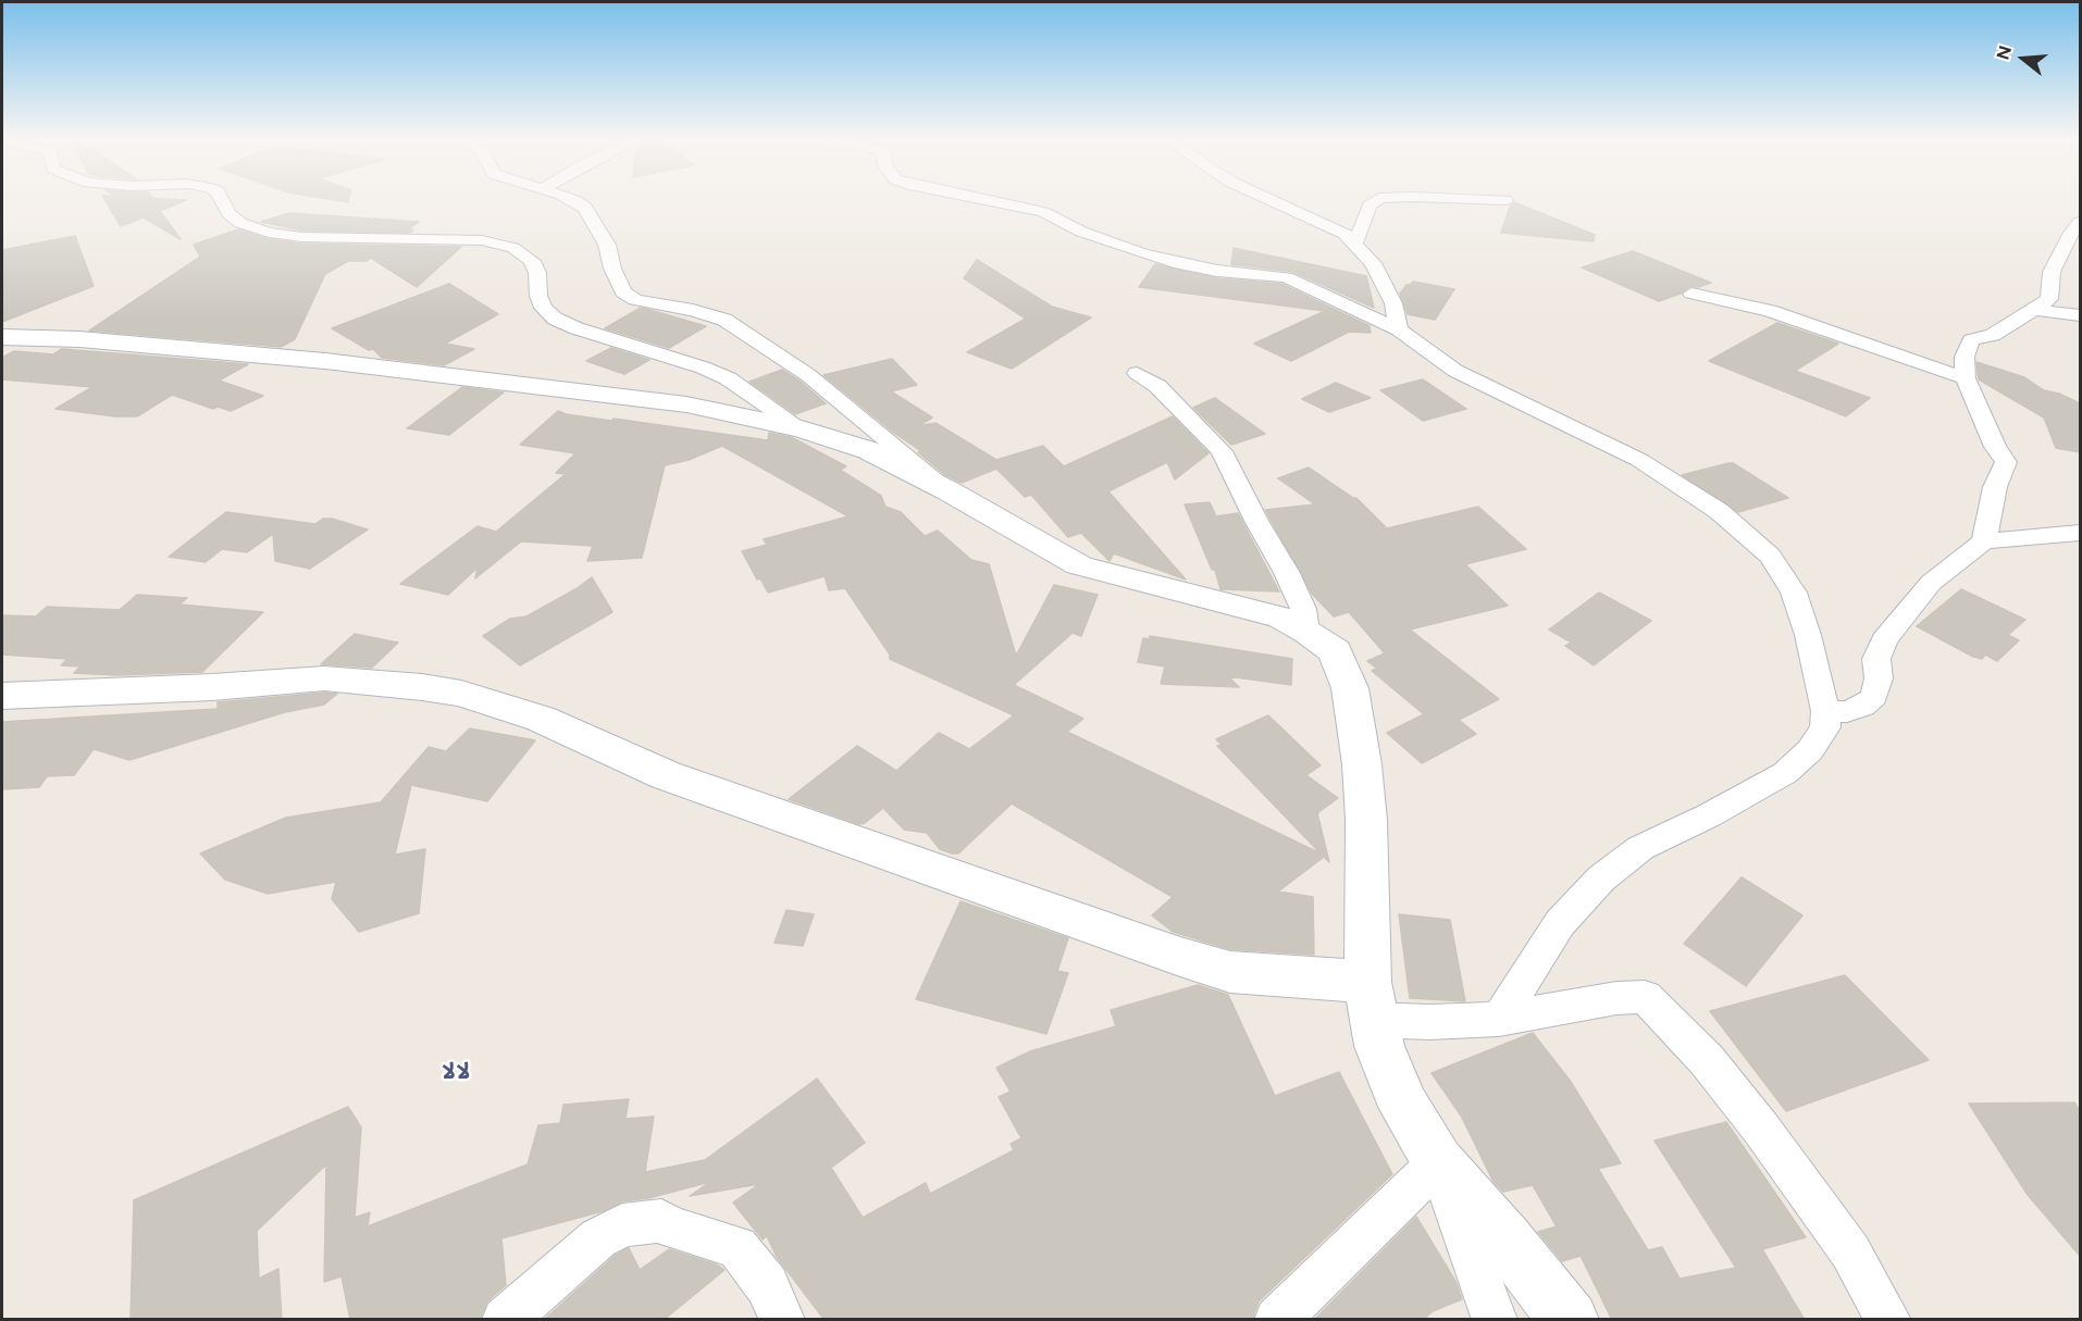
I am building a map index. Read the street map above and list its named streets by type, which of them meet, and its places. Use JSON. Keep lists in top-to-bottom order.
{
  "districts": ["لالا"],
  "north": "left"
}
